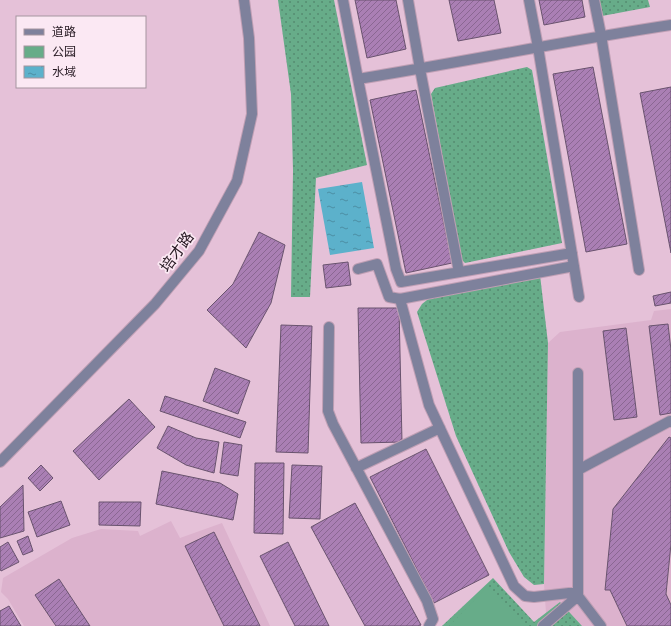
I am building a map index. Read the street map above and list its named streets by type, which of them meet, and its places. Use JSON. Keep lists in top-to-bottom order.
{
  "streets": {
    "street": ["培才路"]
  },
  "legend": ["道路", "公园", "水域"]
}
